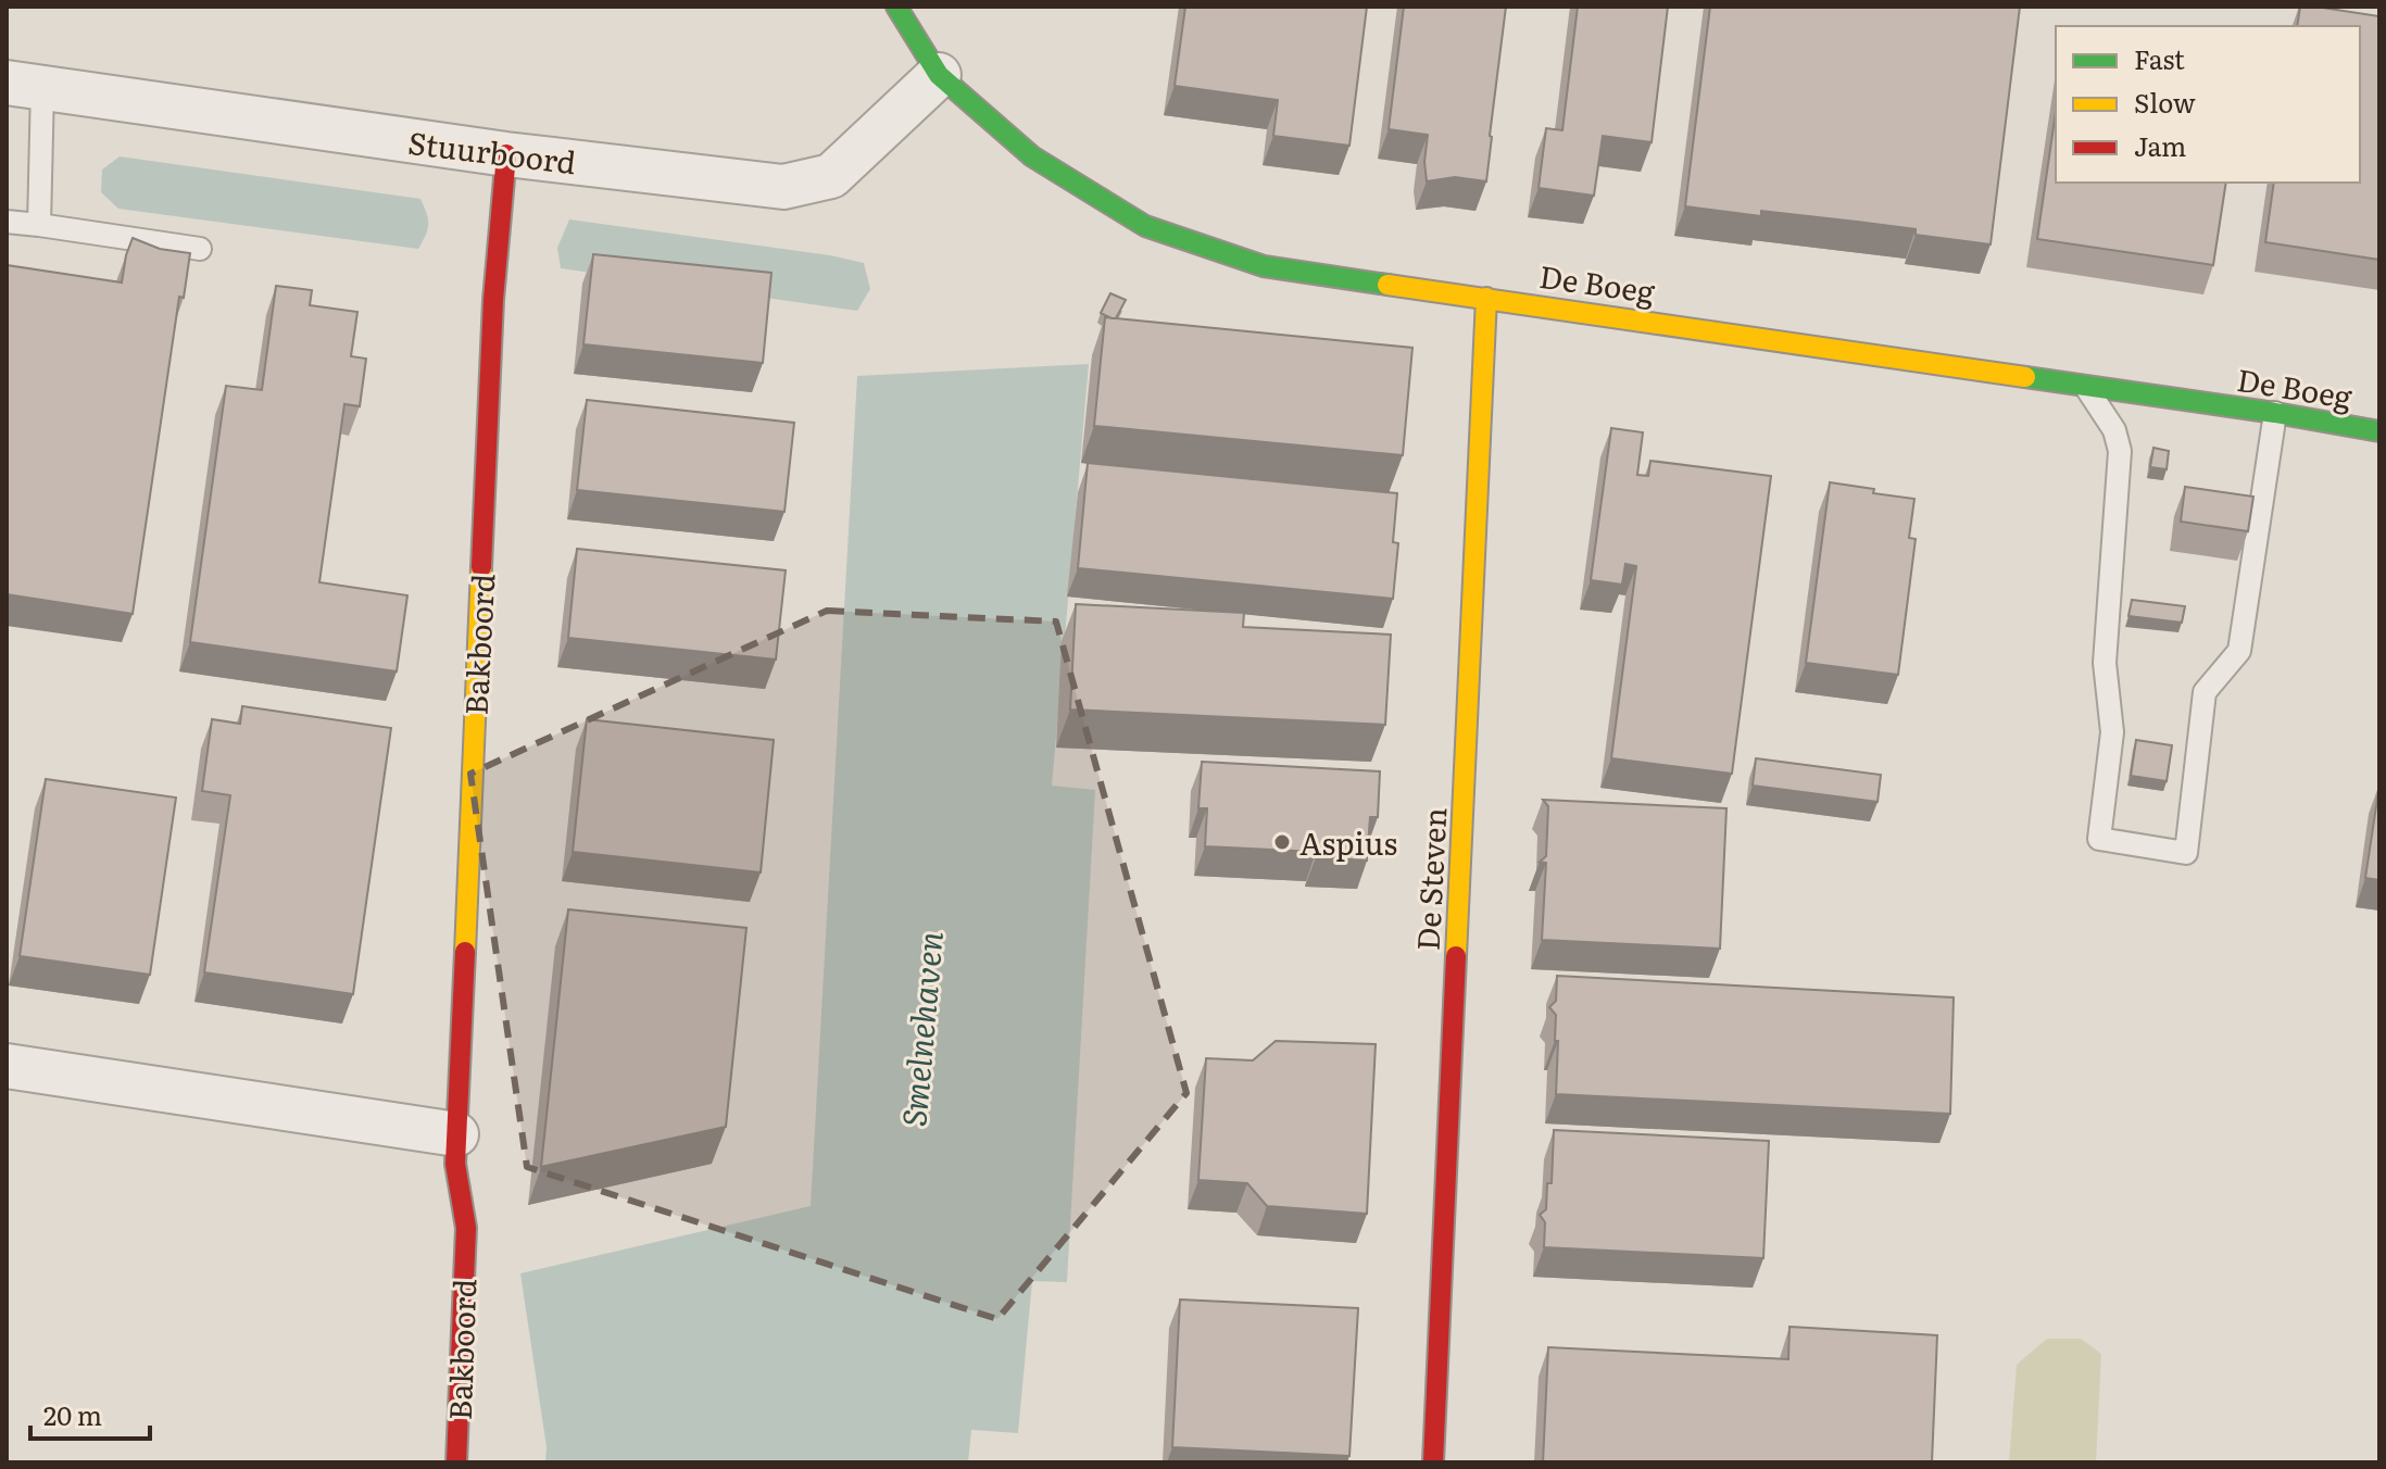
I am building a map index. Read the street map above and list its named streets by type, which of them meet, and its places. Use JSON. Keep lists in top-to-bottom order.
{
  "streets": {
    "street": [
      "Stuurboord",
      "De Boeg",
      "Bakboord",
      "De Steven"
    ]
  },
  "crossings": [
    ["Stuurboord", "De Boeg"],
    ["Stuurboord", "Bakboord"],
    ["De Boeg", "De Steven"]
  ],
  "water": ["Smelnehaven"],
  "places": ["Aspius"],
  "legend": ["Fast", "Slow", "Jam"],
  "scale_bar": "20 m"
}
